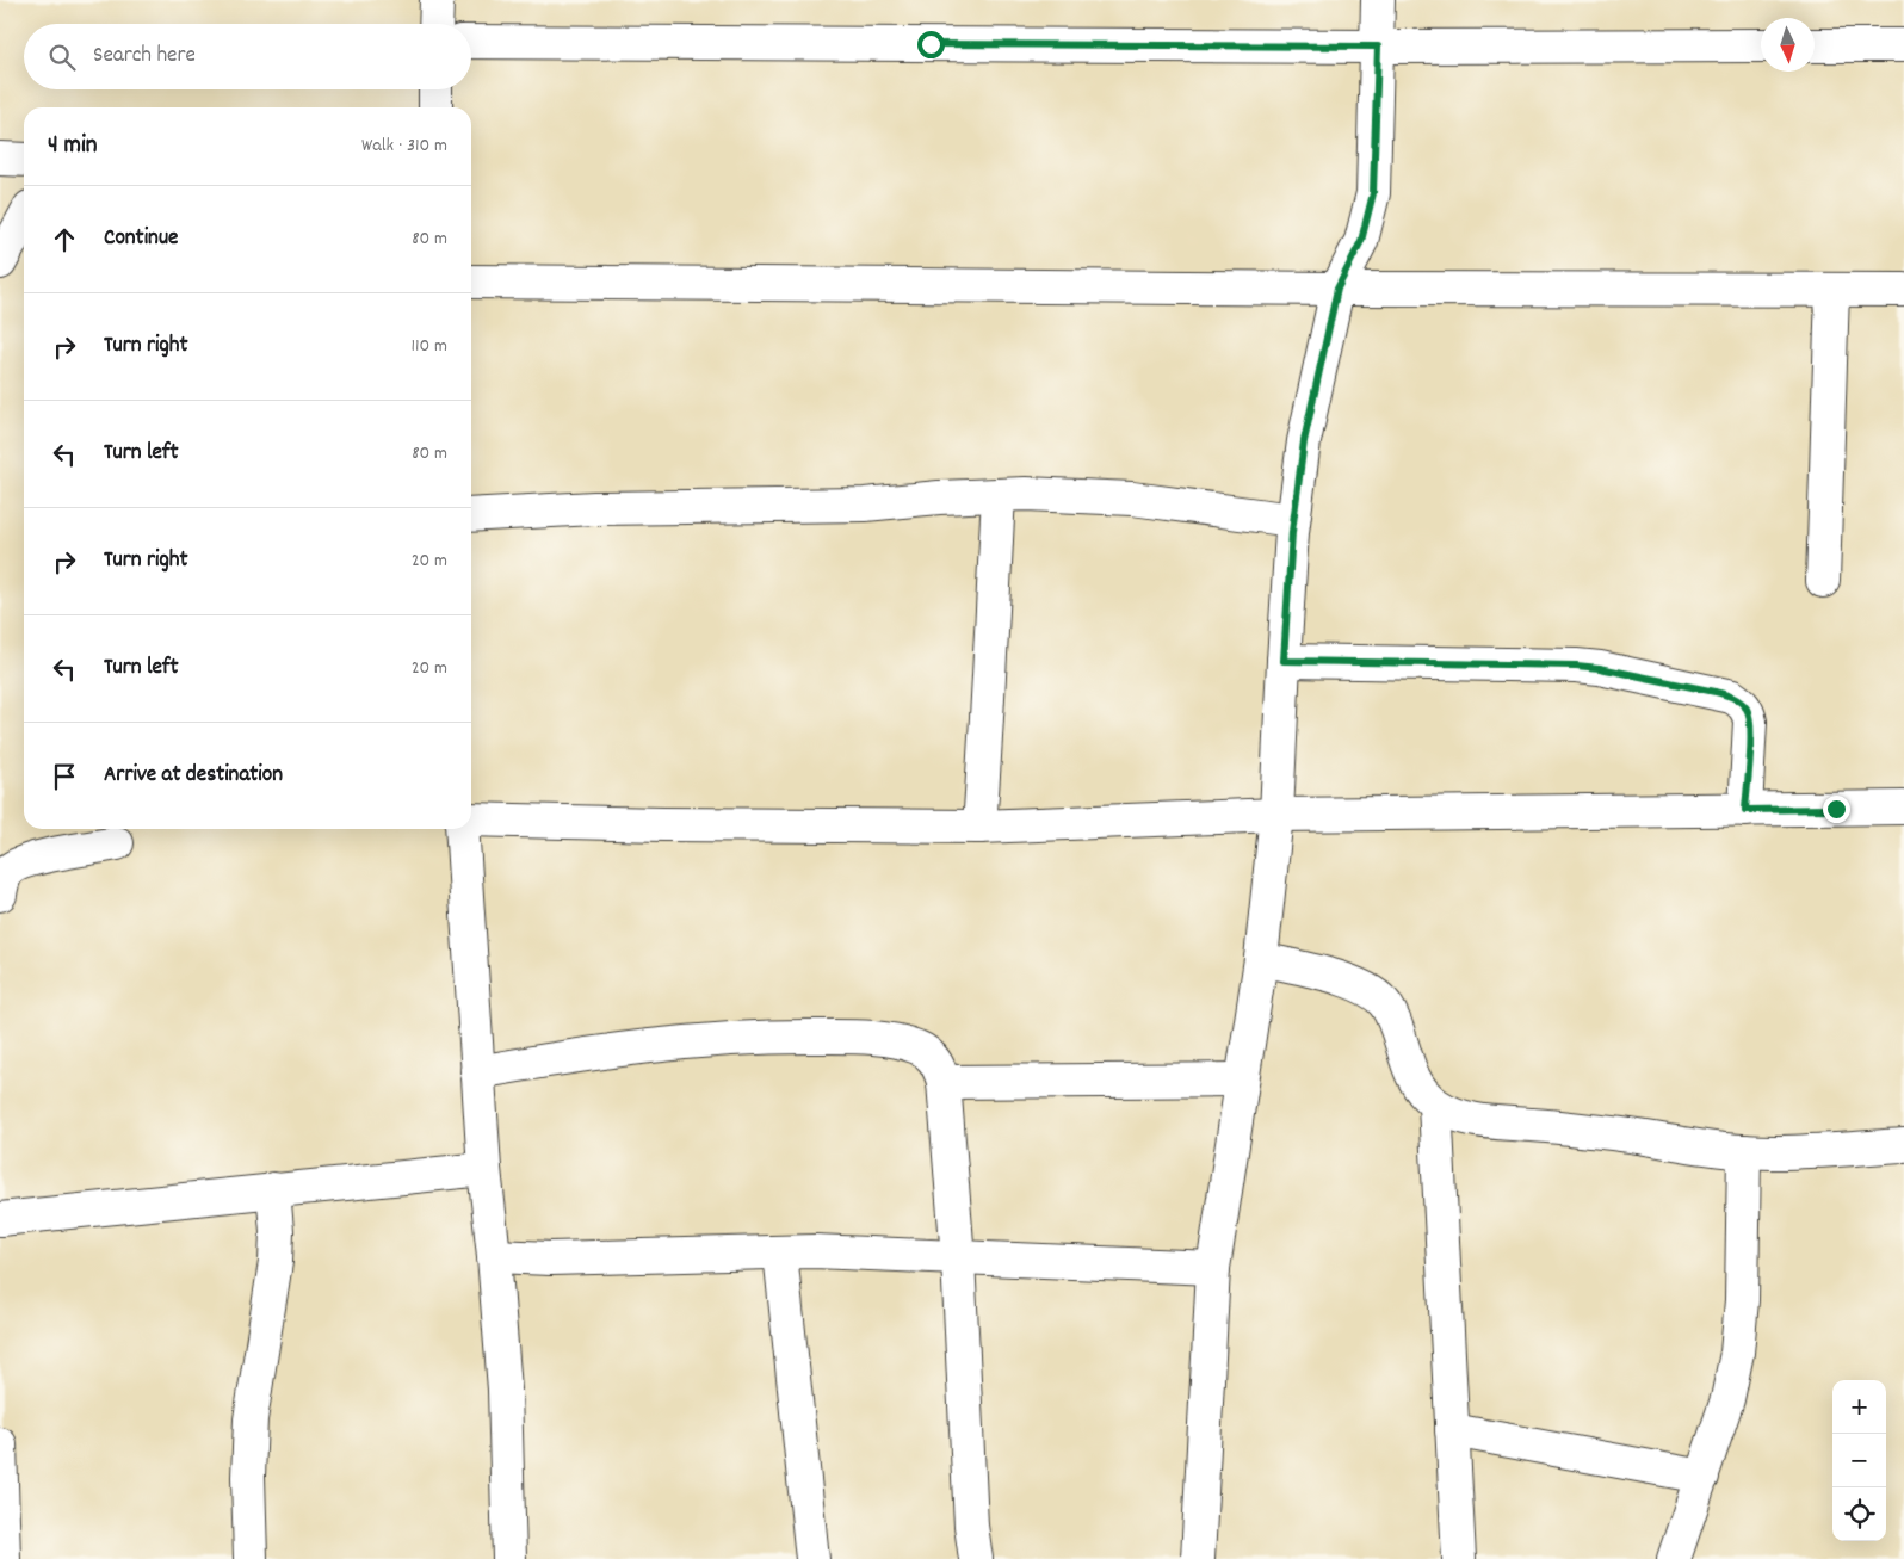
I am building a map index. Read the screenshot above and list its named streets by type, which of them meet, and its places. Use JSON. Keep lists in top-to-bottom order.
{
  "north": "bottom",
  "page": {
    "search": "Search here",
    "heading": ["4 min", "Walk · 310 m"],
    "list": [
      ["Continue", "80 m"],
      ["Turn right", "110 m"],
      ["Turn left", "80 m"],
      ["Turn right", "20 m"],
      ["Turn left", "20 m"],
      "Arrive at destination"
    ],
    "map_buttons": ["+", "−"]
  }
}
